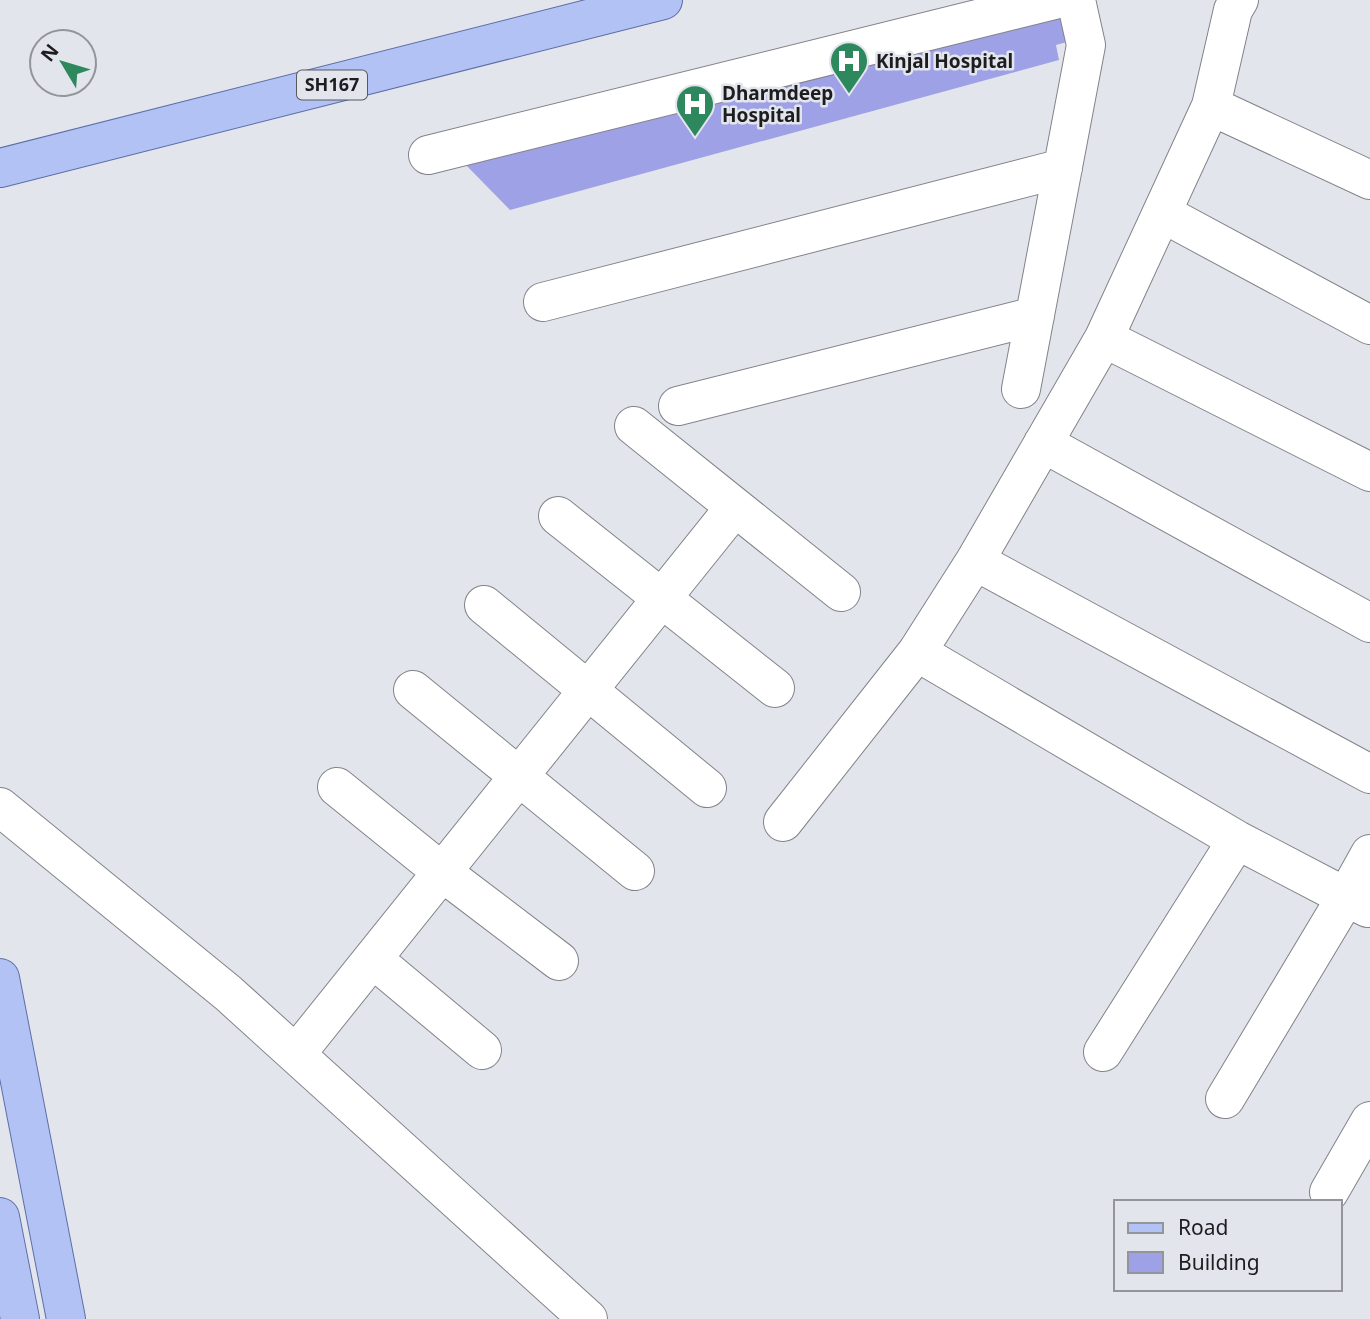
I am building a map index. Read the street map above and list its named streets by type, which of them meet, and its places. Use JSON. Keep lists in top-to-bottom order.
{
  "streets": {
    "main road": ["SH167"]
  },
  "places": {
    "hospital": ["Kinjal Hospital", "Dharmdeep Hospital"]
  },
  "legend": ["Road", "Building"],
  "north": "top left"
}
